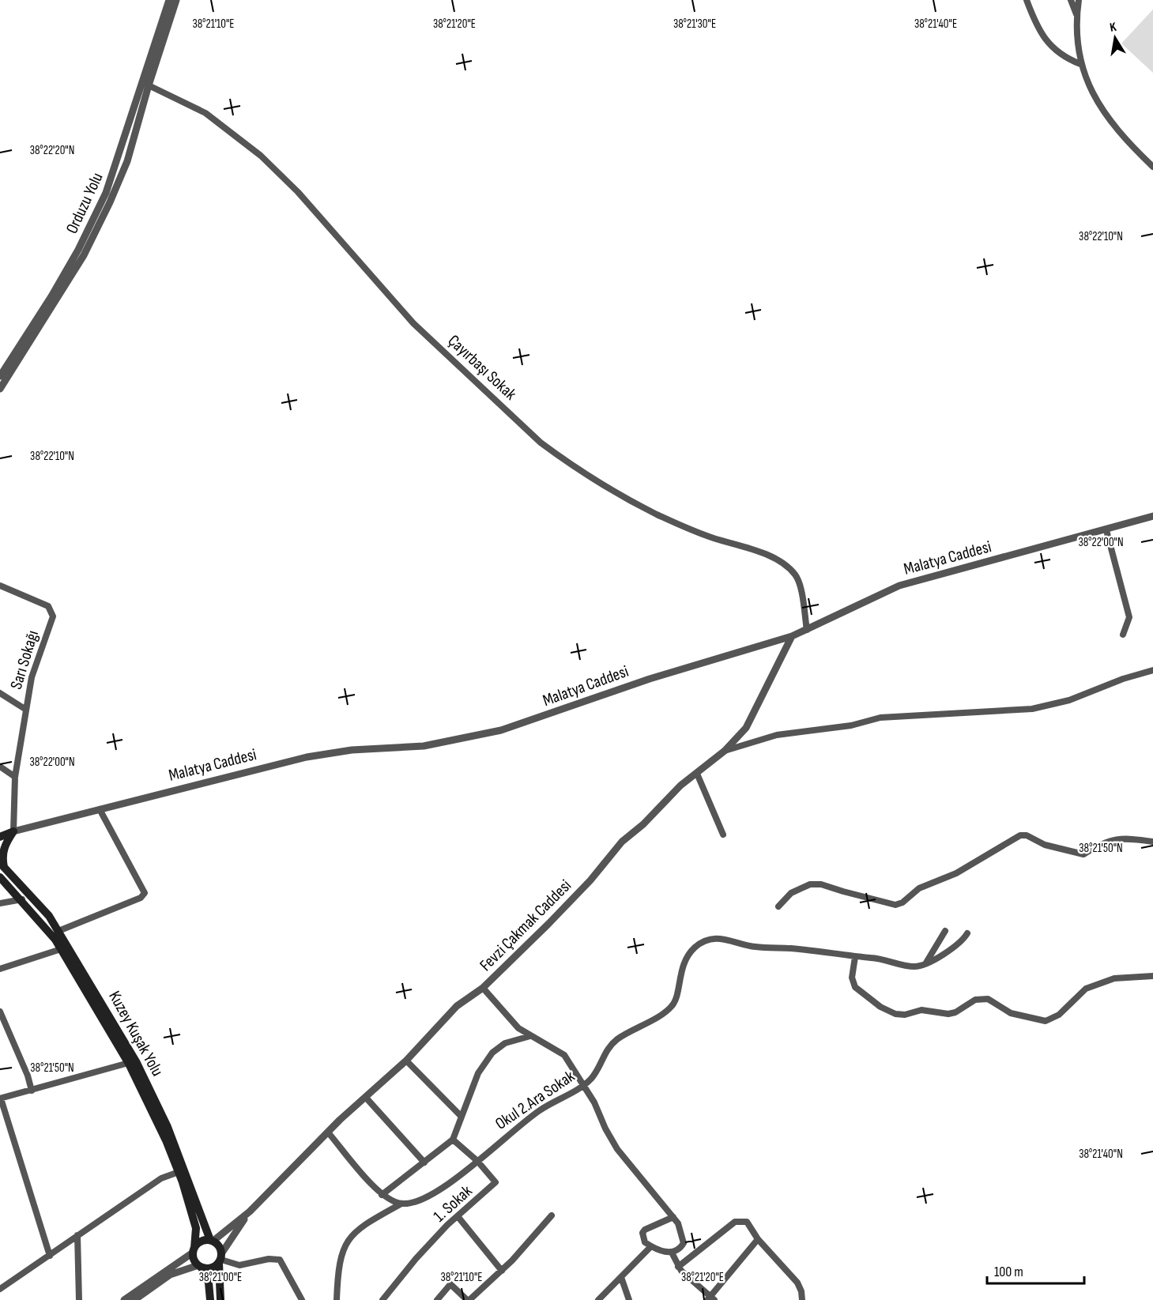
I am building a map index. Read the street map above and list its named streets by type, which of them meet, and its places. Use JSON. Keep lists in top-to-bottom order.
{
  "streets": {
    "main road": ["Kuzey Kuşak Yolu"],
    "street": [
      "Orduzu Yolu",
      "Çayırbaşı Sokak",
      "Malatya Caddesi",
      "Sarı Sokağı",
      "Fevzi Çakmak Caddesi",
      "Okul 2.Ara Sokak",
      "1. Sokak"
    ]
  },
  "crossings": [
    ["Çayırbaşı Sokak", "Malatya Caddesi"],
    ["Malatya Caddesi", "Sarı Sokağı"],
    ["Malatya Caddesi", "Fevzi Çakmak Caddesi"],
    ["Okul 2.Ara Sokak", "1. Sokak"]
  ],
  "scale_bar": "100 m",
  "north": "top",
  "coordinates": [
    "38°21'40\"E",
    "38°21'10\"E",
    "38°21'20\"E",
    "38°21'30\"E",
    "38°22'20\"N",
    "38°22'10\"N",
    "38°22'00\"N",
    "38°21'50\"N",
    "38°21'40\"N",
    "38°21'00\"E"
  ]
}
